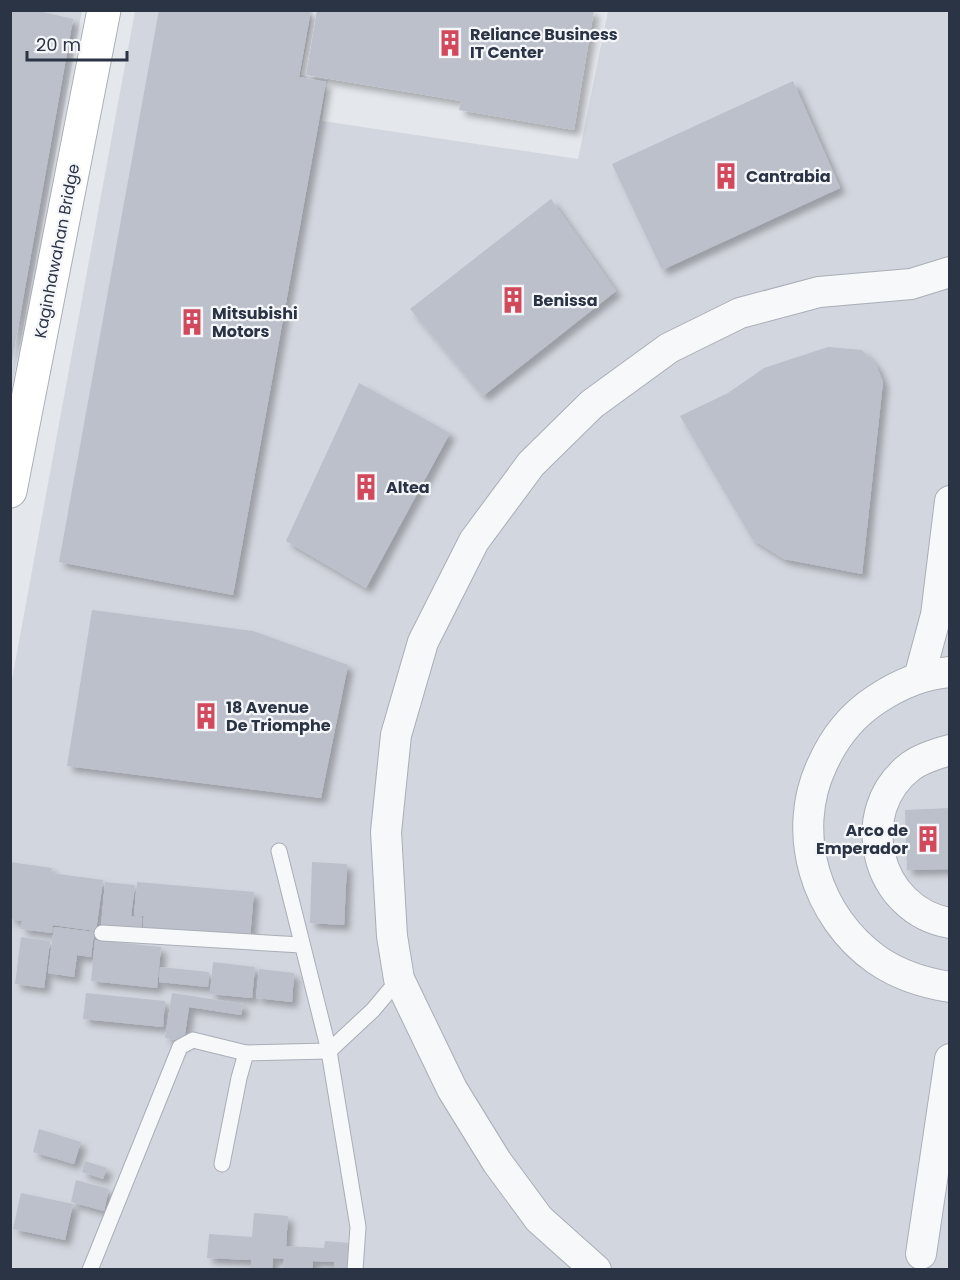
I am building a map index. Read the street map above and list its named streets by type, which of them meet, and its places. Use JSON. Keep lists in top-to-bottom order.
{
  "streets": {
    "main road": ["Kaginhawahan Bridge"]
  },
  "places": {
    "building": [
      "Reliance Business IT Center",
      "Cantrabia",
      "Benissa",
      "Mitsubishi Motors",
      "Altea",
      "18 Avenue De Triomphe",
      "Arco de Emperador"
    ]
  },
  "scale_bar": "20 m"
}
